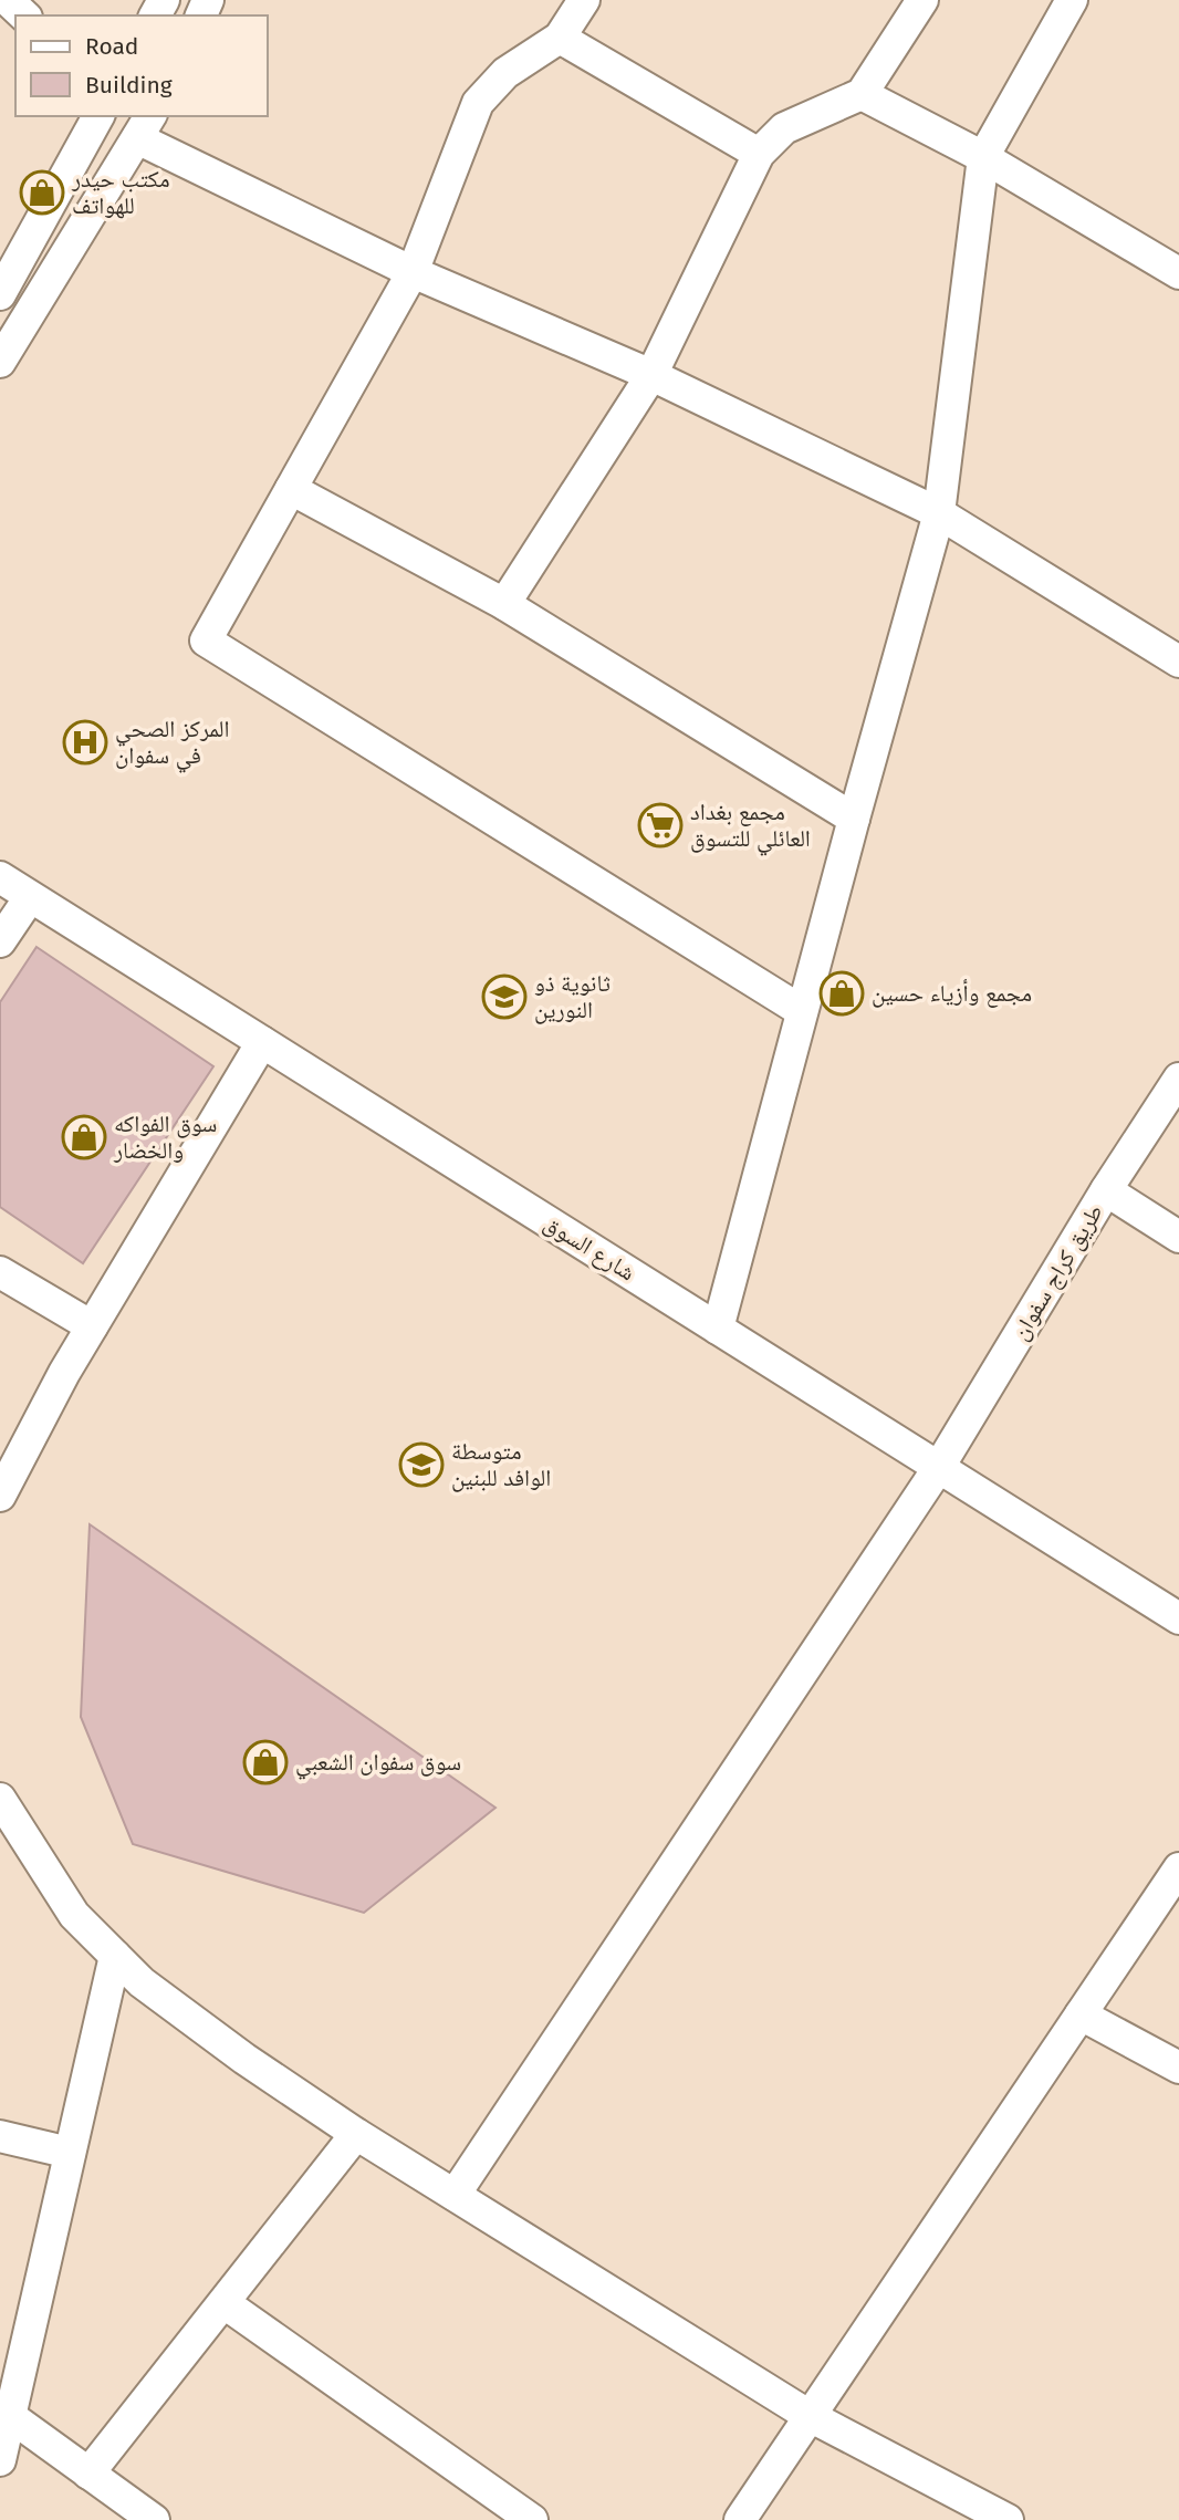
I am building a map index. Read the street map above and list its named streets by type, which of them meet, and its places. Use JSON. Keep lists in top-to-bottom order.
{
  "streets": {
    "street": ["شارع السوق", "طريق كراج سفوان"]
  },
  "crossings": [
    ["شارع السوق", "طريق كراج سفوان"]
  ],
  "places": {
    "shop": [
      "مكتب حيدر للهواتف",
      "مجمع وأزياء حسين",
      "سوق الفواكه والخضار",
      "سوق سفوان الشعبي"
    ],
    "hospital": ["المركز الصحي في سفوان"],
    "supermarket": ["مجمع بغداد العائلي للتسوق"],
    "school or university": ["ثانوية ذو النورين", "متوسطة الوافد للبنين"]
  },
  "legend": ["Road", "Building"]
}
